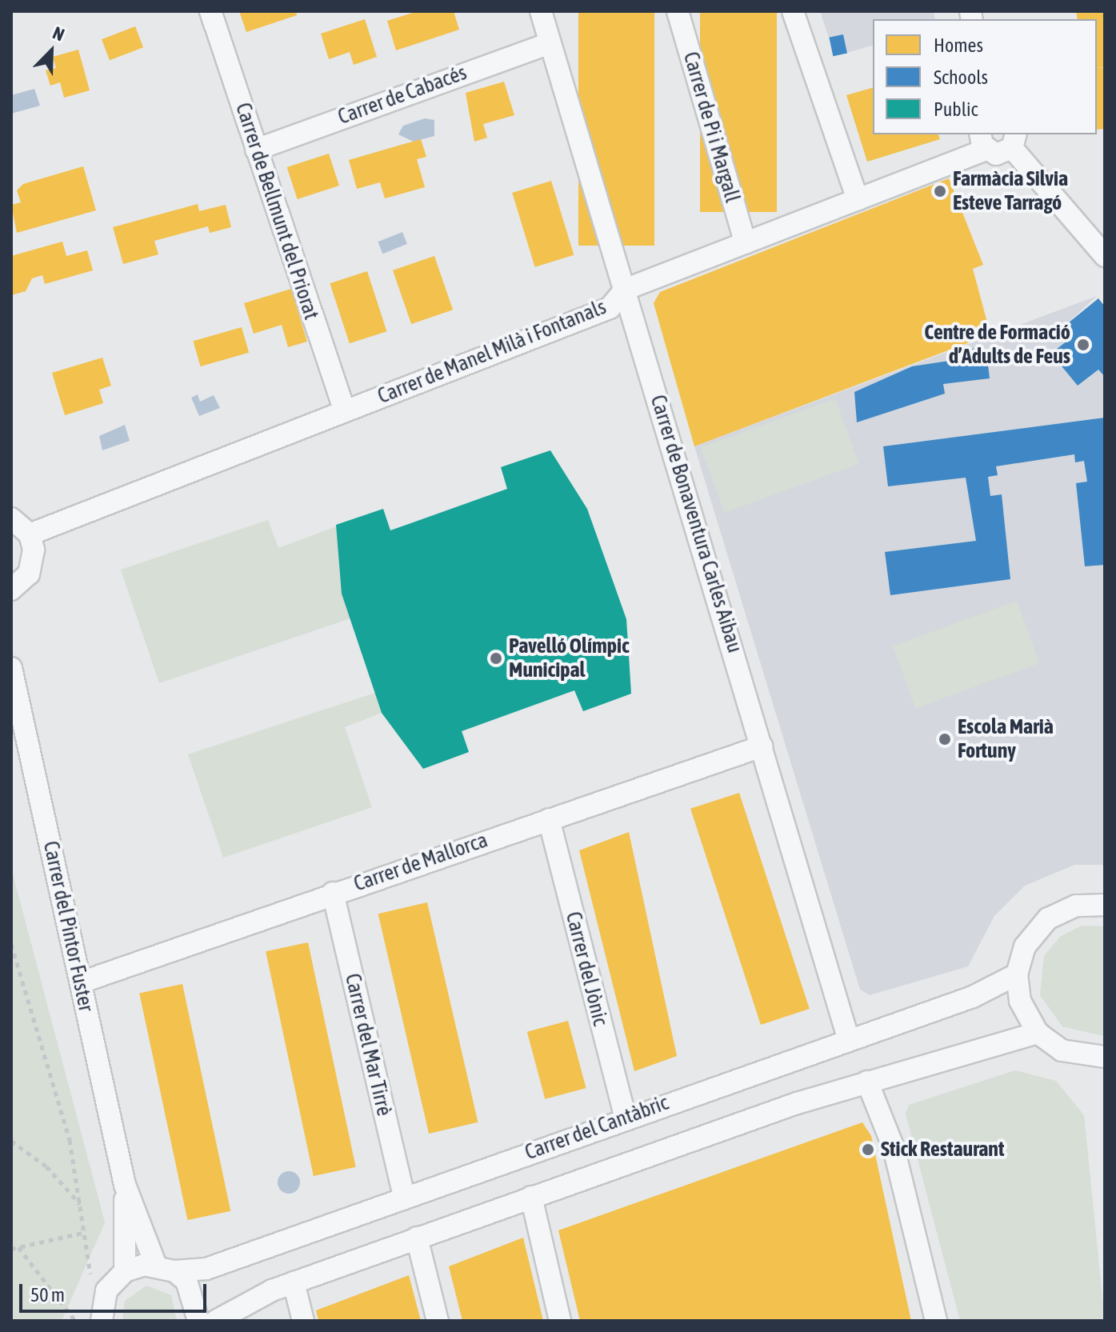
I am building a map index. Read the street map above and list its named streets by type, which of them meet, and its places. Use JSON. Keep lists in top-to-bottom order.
{
  "streets": {
    "street": [
      "Carrer de Cabacés",
      "Carrer de Pi i Margall",
      "Carrer de Bellmunt del Priorat",
      "Carrer de Manel Milà i Fontanals",
      "Carrer de Bonaventura Carles Aibau",
      "Carrer de Mallorca",
      "Carrer del Pintor Fuster",
      "Carrer del Jònic",
      "Carrer del Mar Tirrè",
      "Carrer del Cantàbric"
    ]
  },
  "crossings": [
    ["Carrer de Cabacés", "Carrer de Bellmunt del Priorat"],
    ["Carrer de Cabacés", "Carrer de Bonaventura Carles Aibau"],
    ["Carrer de Pi i Margall", "Carrer de Manel Milà i Fontanals"],
    ["Carrer de Bellmunt del Priorat", "Carrer de Manel Milà i Fontanals"],
    ["Carrer de Manel Milà i Fontanals", "Carrer de Bonaventura Carles Aibau"],
    ["Carrer de Bonaventura Carles Aibau", "Carrer de Mallorca"],
    ["Carrer de Bonaventura Carles Aibau", "Carrer del Cantàbric"],
    ["Carrer de Mallorca", "Carrer del Pintor Fuster"],
    ["Carrer de Mallorca", "Carrer del Jònic"],
    ["Carrer de Mallorca", "Carrer del Mar Tirrè"],
    ["Carrer del Pintor Fuster", "Carrer del Cantàbric"],
    ["Carrer del Jònic", "Carrer del Cantàbric"],
    ["Carrer del Mar Tirrè", "Carrer del Cantàbric"]
  ],
  "places": [
    "Farmàcia Silvia Esteve Tarragó",
    "Centre de Formació d’Adults de Feus",
    "Pavelló Olímpic Municipal",
    "Escola Marià Fortuny",
    "Stick Restaurant"
  ],
  "legend": ["Homes", "Schools", "Public"],
  "scale_bar": "50 m",
  "north": "top right"
}
